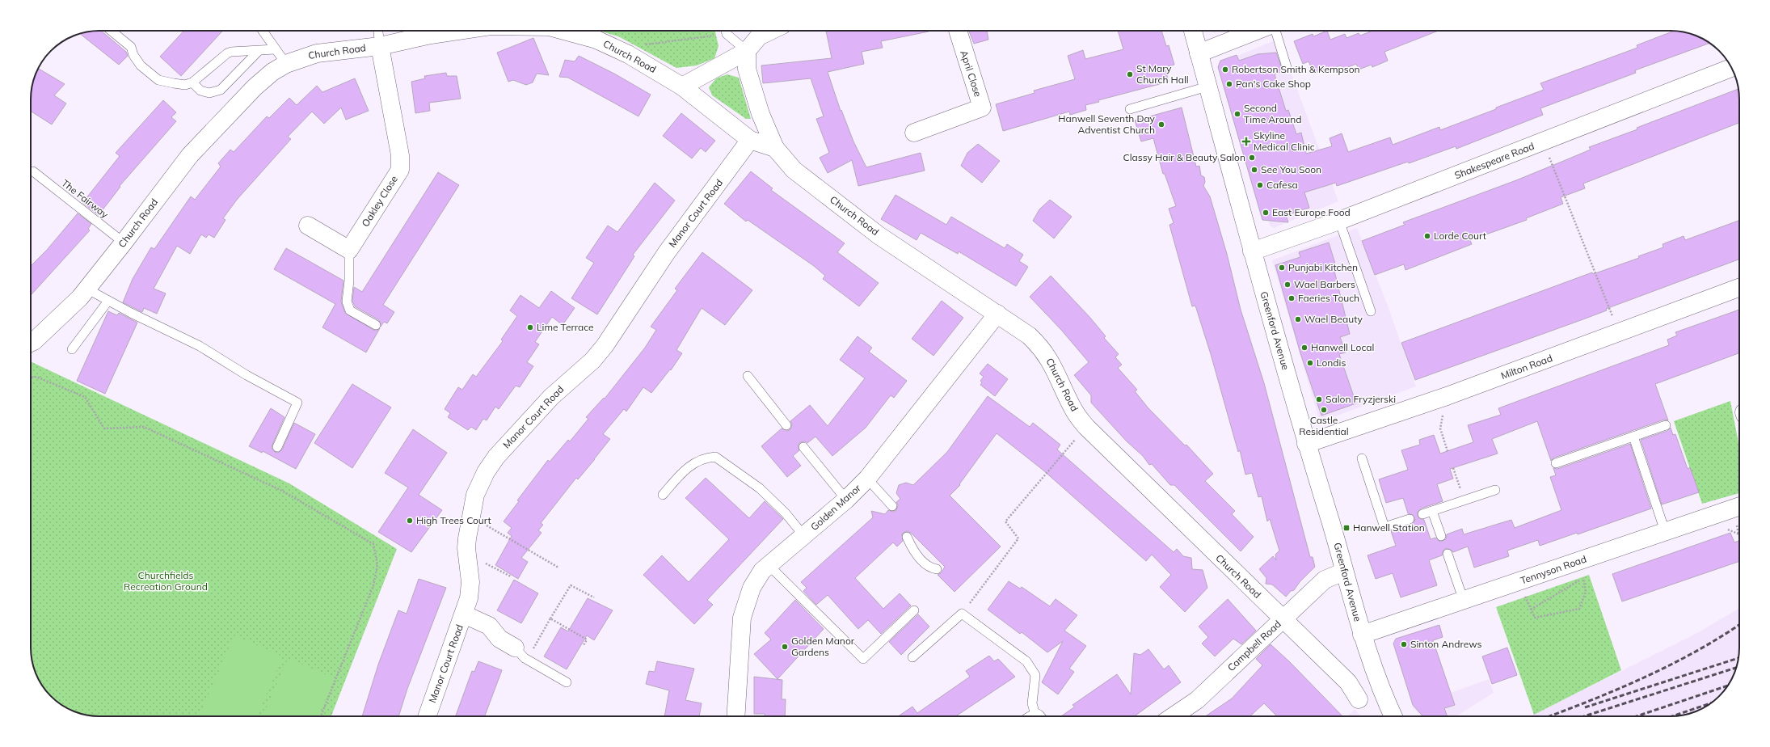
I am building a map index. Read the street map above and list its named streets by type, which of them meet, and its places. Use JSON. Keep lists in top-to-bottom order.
{
  "streets": {
    "street": [
      "Church Road",
      "April Close",
      "Shakespeare Road",
      "Oakley Close",
      "Manor Court Road",
      "Greenford Avenue",
      "Milton Road",
      "Golden Manor",
      "Tennyson Road",
      "Campbell Road"
    ],
    "lane": ["The Fairway"]
  },
  "crossings": [
    ["Church Road", "The Fairway"],
    ["Church Road", "Oakley Close"],
    ["Church Road", "Manor Court Road"],
    ["Church Road", "Golden Manor"],
    ["Church Road", "Campbell Road"],
    ["Shakespeare Road", "Greenford Avenue"],
    ["Greenford Avenue", "Milton Road"],
    ["Greenford Avenue", "Tennyson Road"],
    ["Greenford Avenue", "Campbell Road"]
  ],
  "parks": ["Churchfields Recreation Ground"],
  "places": {
    "other": [
      "Robertson Smith & Kempson",
      "St Mary Church Hall",
      "Pan's Cake Shop",
      "Second Time Around",
      "Hanwell Seventh Day Adventist Church",
      "Classy Hair & Beauty Salon",
      "See You Soon",
      "Cafesa",
      "East Europe Food",
      "Lorde Court",
      "Punjabi Kitchen",
      "Wael Barbers",
      "Faeries Touch",
      "Wael Beauty",
      "Lime Terrace",
      "Hanwell Local",
      "Londis",
      "Salon Fryzjerski",
      "Castle Residential",
      "High Trees Court",
      "Sinton Andrews",
      "Golden Manor Gardens"
    ],
    "health": ["Skyline Medical Clinic"],
    "transit": ["Hanwell Station"]
  }
}
